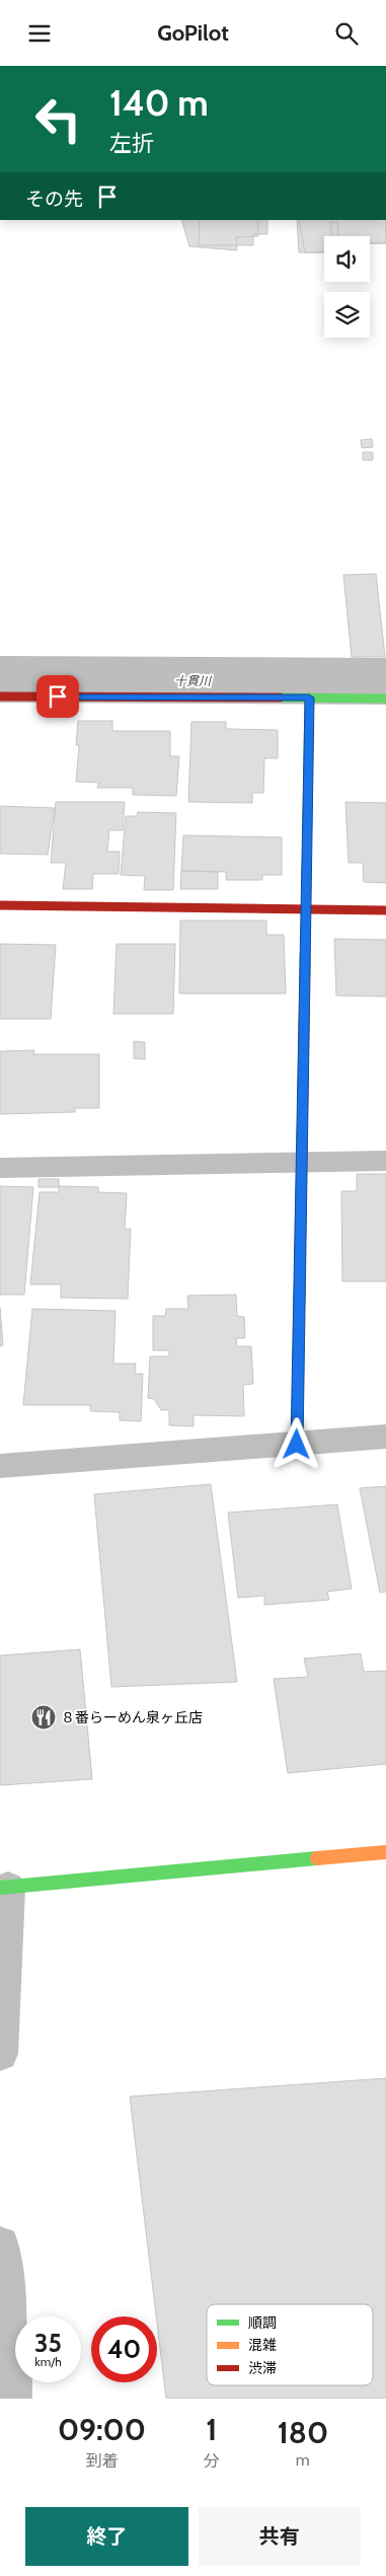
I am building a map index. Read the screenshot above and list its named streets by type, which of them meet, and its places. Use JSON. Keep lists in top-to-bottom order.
{
  "water": ["十貫川"],
  "places": {
    "restaurant": ["８番らーめん泉ヶ丘店"]
  },
  "legend": ["順調", "混雑", "渋滞"],
  "page": {
    "header": "GoPilot",
    "turn": ["140 m", "左折"],
    "then": "その先",
    "speed": "35 km/h",
    "limit": "40",
    "eta": [
      "09:00",
      "到着",
      "1",
      "分",
      "180",
      "m"
    ],
    "buttons": ["終了", "共有"]
  }
}
